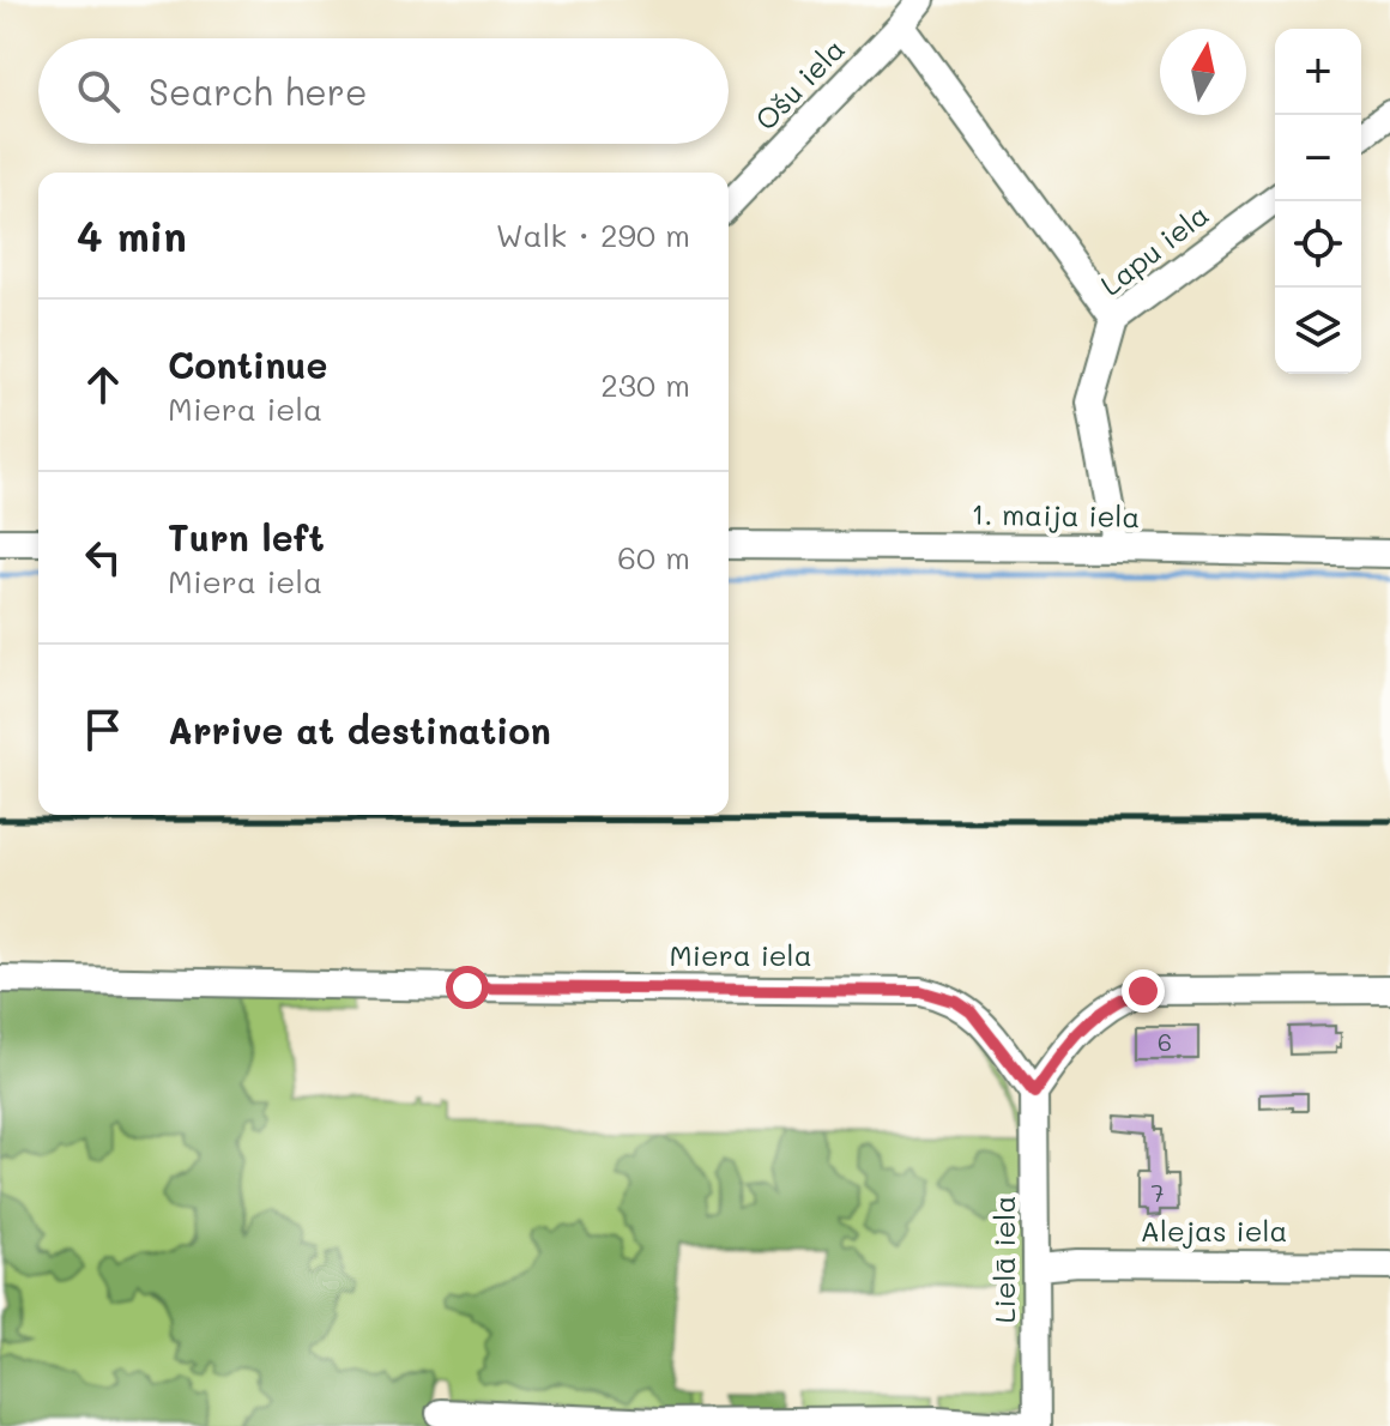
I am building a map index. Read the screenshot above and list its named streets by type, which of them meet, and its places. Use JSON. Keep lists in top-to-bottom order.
{
  "streets": {
    "street": [
      "Ošu iela",
      "Lapu iela",
      "1. maija iela",
      "Miera iela",
      "Alejas iela",
      "Lielā iela"
    ]
  },
  "crossings": [
    ["Lapu iela", "1. maija iela"],
    ["Miera iela", "Lielā iela"],
    ["Alejas iela", "Lielā iela"]
  ],
  "house_numbers": ["6", "7"],
  "north": "top",
  "page": {
    "map_buttons": ["+", "−"],
    "search": "Search here",
    "heading": ["4 min", "Walk · 290 m"],
    "list": [
      ["Continue", "Miera iela", "230 m"],
      ["Turn left", "Miera iela", "60 m"],
      "Arrive at destination"
    ]
  }
}
